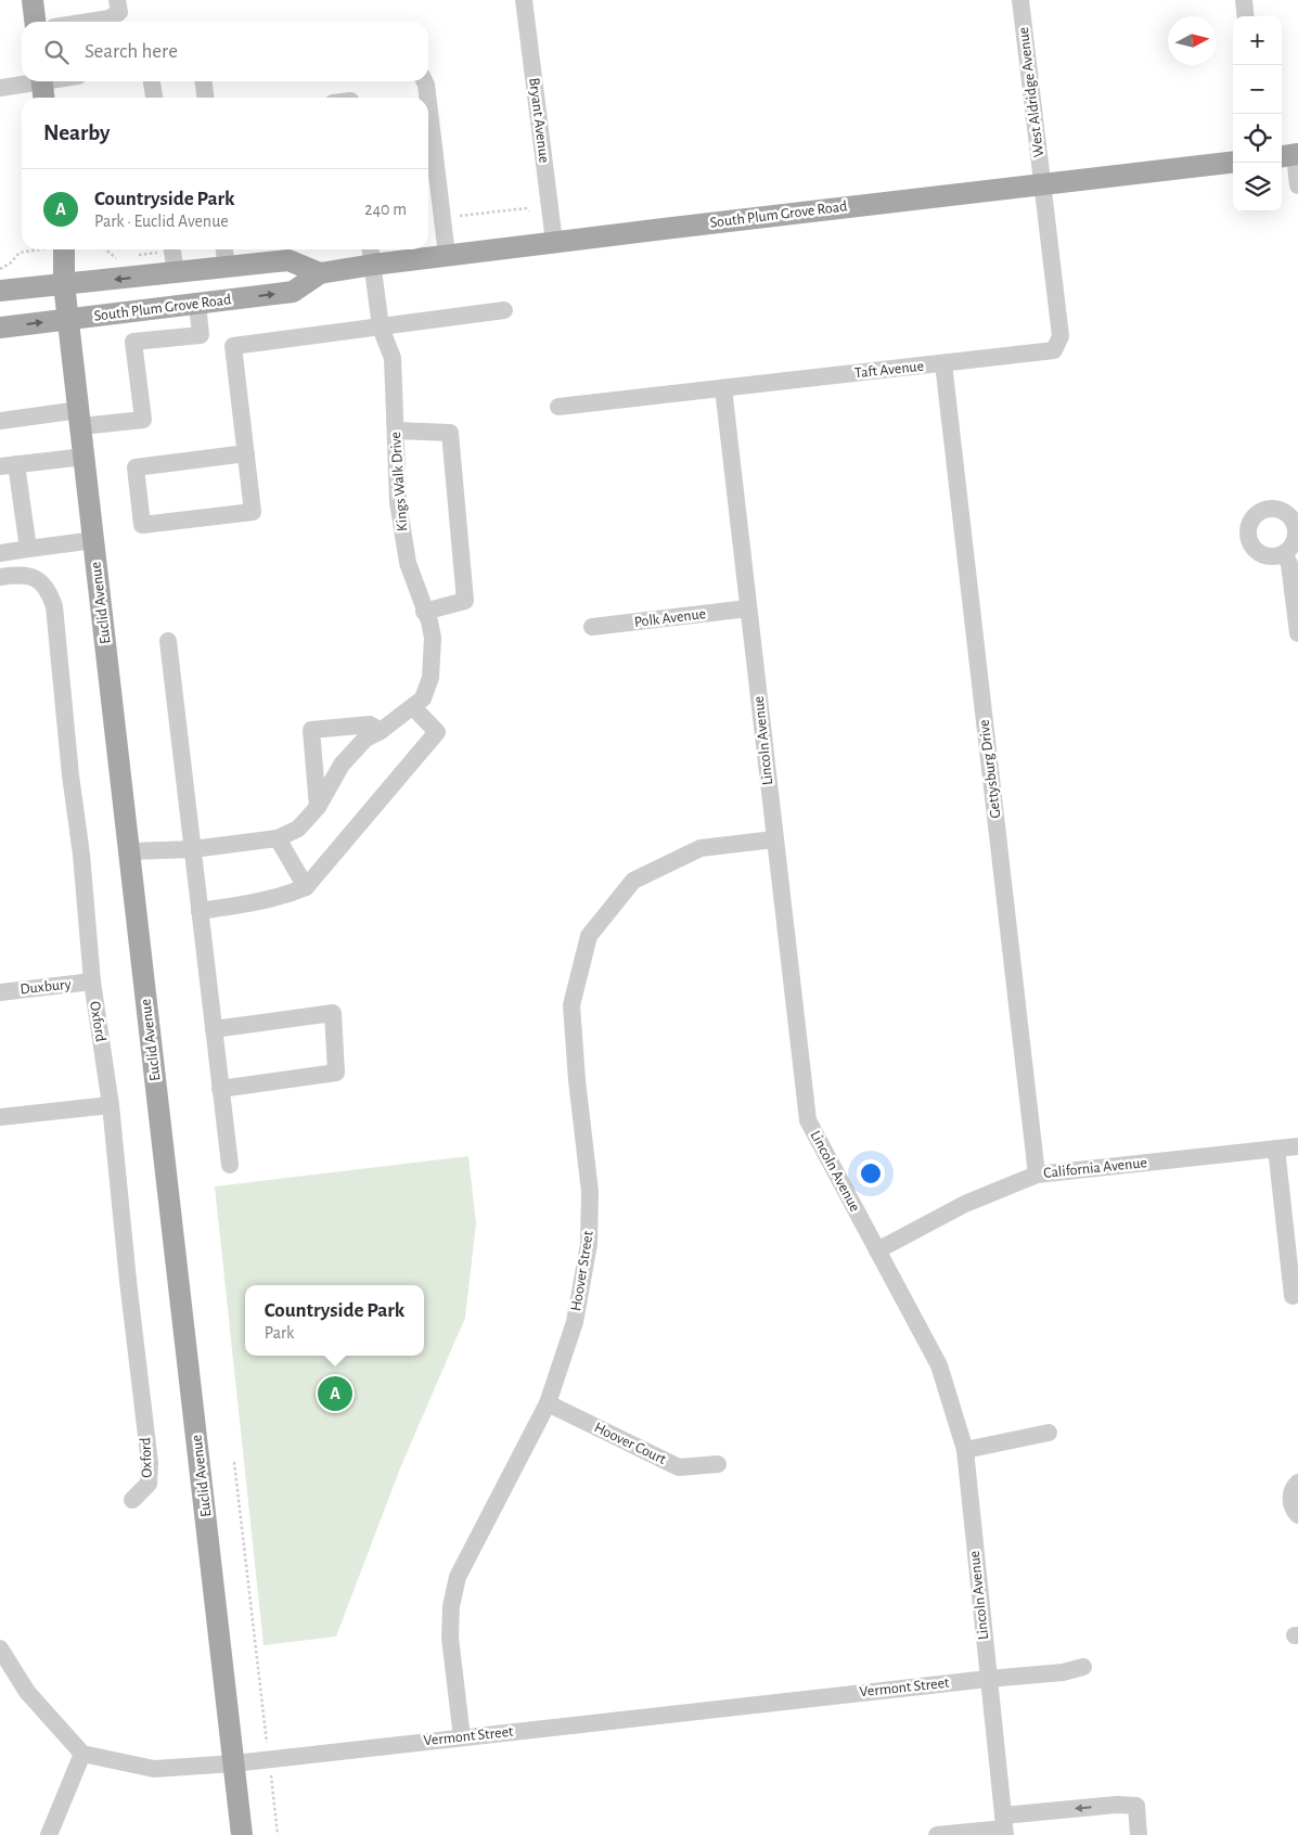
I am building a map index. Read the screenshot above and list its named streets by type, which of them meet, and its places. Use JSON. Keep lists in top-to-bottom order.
{
  "streets": {
    "main road": ["South Plum Grove Road", "Euclid Avenue"],
    "street": [
      "West Aldridge Avenue",
      "Bryant Avenue",
      "Taft Avenue",
      "Kings Walk Drive",
      "Polk Avenue",
      "Lincoln Avenue",
      "Gettysburg Drive",
      "Duxbury",
      "Oxford",
      "California Avenue",
      "Hoover Street",
      "Hoover Court",
      "Vermont Street"
    ]
  },
  "crossings": [
    ["West Aldridge Avenue", "South Plum Grove Road"],
    ["West Aldridge Avenue", "Taft Avenue"],
    ["Bryant Avenue", "South Plum Grove Road"],
    ["South Plum Grove Road", "Taft Avenue"],
    ["South Plum Grove Road", "Kings Walk Drive"],
    ["South Plum Grove Road", "Euclid Avenue"],
    ["Taft Avenue", "Lincoln Avenue"],
    ["Taft Avenue", "Gettysburg Drive"],
    ["Kings Walk Drive", "Euclid Avenue"],
    ["Euclid Avenue", "Vermont Street"],
    ["Polk Avenue", "Lincoln Avenue"],
    ["Lincoln Avenue", "California Avenue"],
    ["Lincoln Avenue", "Hoover Street"],
    ["Lincoln Avenue", "Vermont Street"],
    ["Gettysburg Drive", "California Avenue"],
    ["Duxbury", "Oxford"],
    ["Hoover Street", "Hoover Court"],
    ["Hoover Street", "Vermont Street"]
  ],
  "north": "right",
  "page": {
    "map_buttons": ["+", "−"],
    "search": "Search here",
    "heading": "Nearby",
    "list": [
      {
        "mark": "A",
        "name": "Countryside Park",
        "note": "Park · Euclid Avenue",
        "value": "240 m"
      }
    ],
    "popup": ["Countryside Park", "Park"],
    "pins": "A"
  }
}
